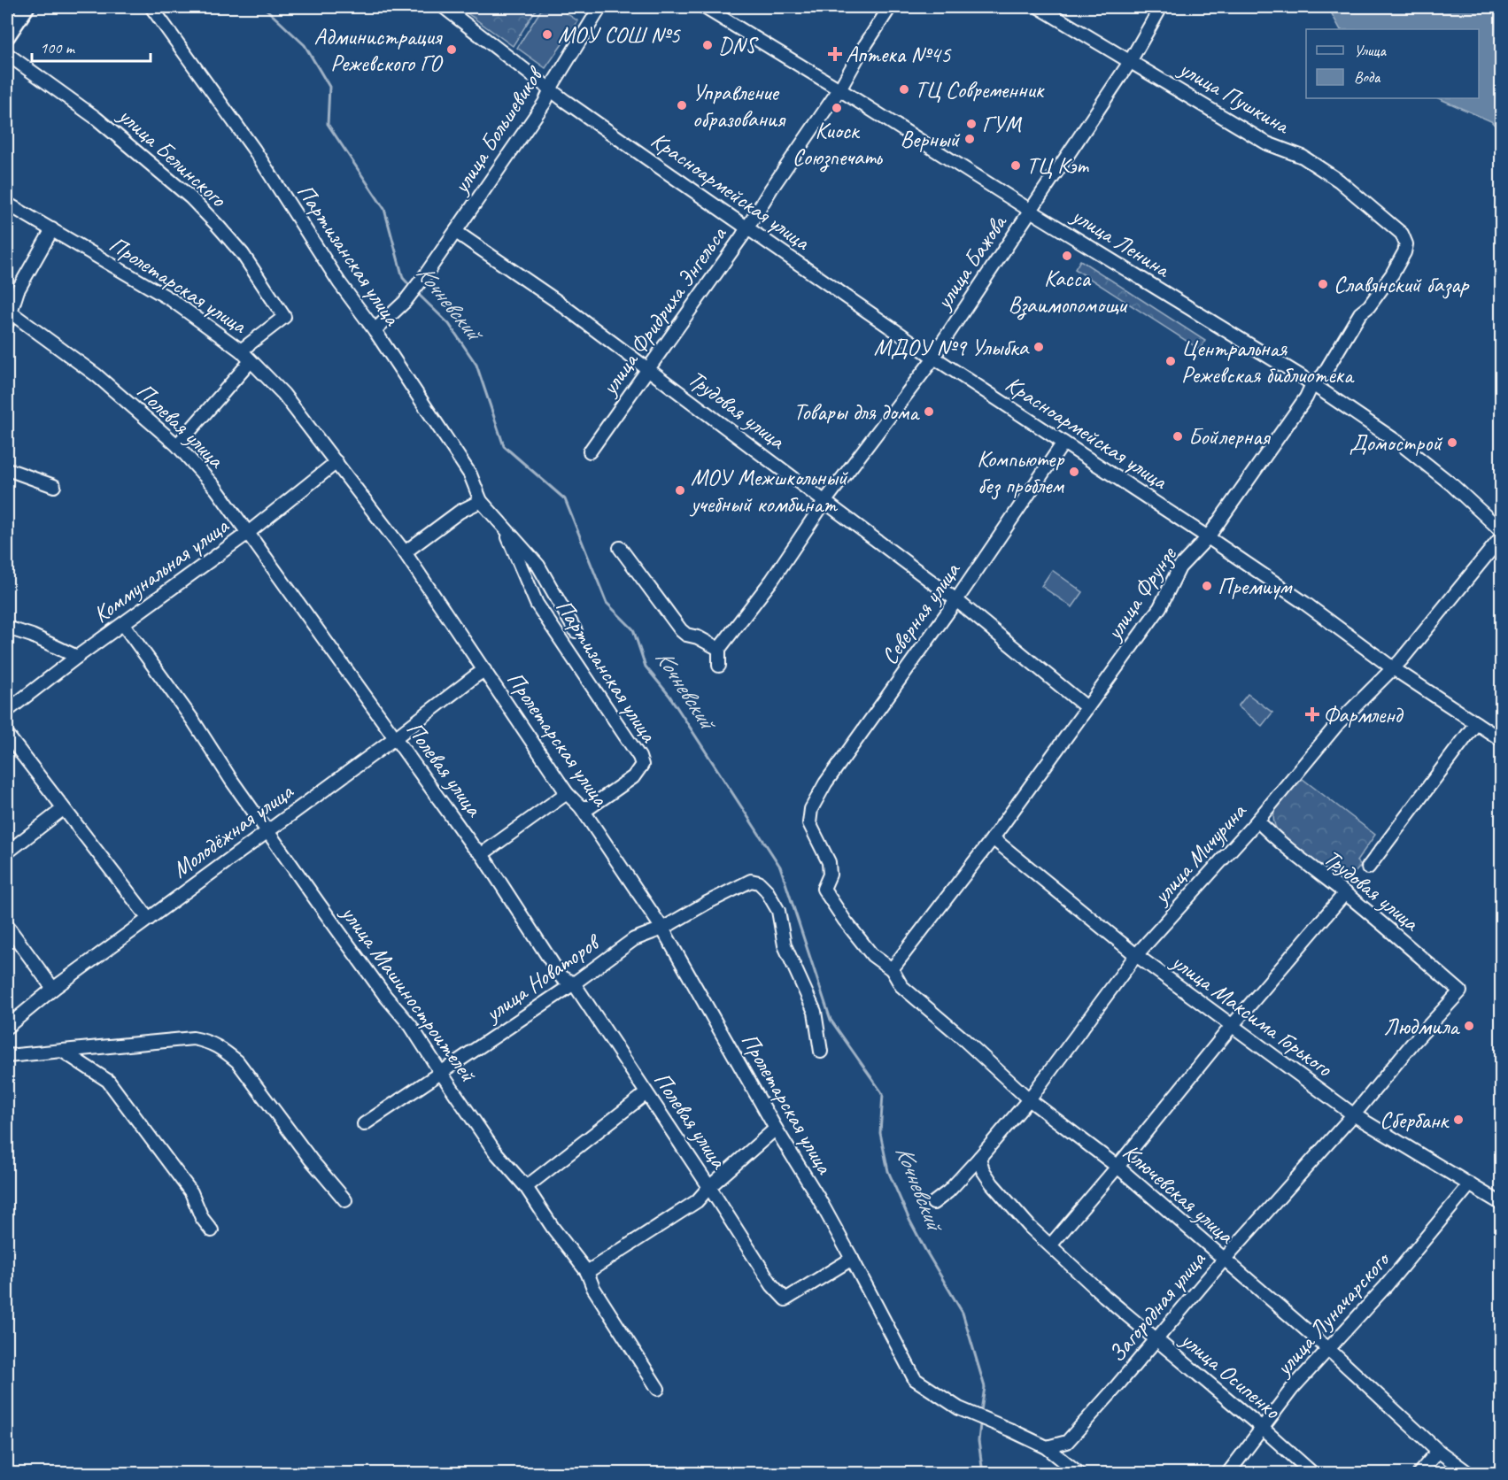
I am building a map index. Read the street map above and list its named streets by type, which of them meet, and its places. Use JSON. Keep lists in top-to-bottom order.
{
  "streets": {
    "street": [
      "улица Пушкина",
      "улица Большевиков",
      "улица Белинского",
      "Красноармейская улица",
      "улица Ленина",
      "Партизанская улица",
      "улица Бажова",
      "Пролетарская улица",
      "улица Фридриха Энгельса",
      "Трудовая улица",
      "Полевая улица",
      "Коммунальная улица",
      "улица Фрунзе",
      "Северная улица",
      "Молодёжная улица",
      "улица Мичурина",
      "улица Новаторов",
      "улица Машиностроителей",
      "улица Максима Горького",
      "Ключевская улица",
      "Загородная улица",
      "улица Луначарского",
      "улица Осипенко"
    ]
  },
  "crossings": [
    ["улица Пушкина", "улица Бажова"],
    ["улица Пушкина", "улица Фрунзе"],
    ["улица Большевиков", "Красноармейская улица"],
    ["улица Большевиков", "Партизанская улица"],
    ["улица Большевиков", "Трудовая улица"],
    ["улица Белинского", "Пролетарская улица"],
    ["Красноармейская улица", "улица Бажова"],
    ["Красноармейская улица", "улица Фридриха Энгельса"],
    ["Красноармейская улица", "улица Фрунзе"],
    ["Красноармейская улица", "Северная улица"],
    ["Красноармейская улица", "улица Мичурина"],
    ["улица Ленина", "улица Бажова"],
    ["улица Ленина", "улица Фридриха Энгельса"],
    ["улица Ленина", "улица Фрунзе"],
    ["Партизанская улица", "Пролетарская улица"],
    ["улица Бажова", "Трудовая улица"],
    ["Пролетарская улица", "Полевая улица"],
    ["Пролетарская улица", "Коммунальная улица"],
    ["Пролетарская улица", "Молодёжная улица"],
    ["Пролетарская улица", "улица Новаторов"],
    ["Пролетарская улица", "Загородная улица"],
    ["улица Фридриха Энгельса", "Трудовая улица"],
    ["Трудовая улица", "улица Фрунзе"],
    ["Трудовая улица", "Северная улица"],
    ["Трудовая улица", "улица Мичурина"],
    ["Трудовая улица", "Загородная улица"],
    ["Полевая улица", "Коммунальная улица"],
    ["Полевая улица", "Молодёжная улица"],
    ["Полевая улица", "улица Новаторов"],
    ["Коммунальная улица", "улица Машиностроителей"],
    ["улица Фрунзе", "улица Максима Горького"],
    ["улица Фрунзе", "Ключевская улица"],
    ["Северная улица", "Ключевская улица"],
    ["Молодёжная улица", "улица Машиностроителей"],
    ["улица Мичурина", "улица Максима Горького"],
    ["улица Мичурина", "Ключевская улица"],
    ["улица Мичурина", "улица Осипенко"],
    ["улица Новаторов", "улица Машиностроителей"],
    ["улица Максима Горького", "Загородная улица"],
    ["улица Максима Горького", "улица Луначарского"],
    ["Ключевская улица", "Загородная улица"],
    ["Ключевская улица", "улица Луначарского"],
    ["Загородная улица", "улица Осипенко"],
    ["улица Луначарского", "улица Осипенко"]
  ],
  "water": ["Кочневский"],
  "places": {
    "other": [
      "МОУ СОШ №5",
      "DNS",
      "Администрация Режевского ГО",
      "ТЦ Современник",
      "Управление образования",
      "Киоск Союзпечать",
      "ГУМ",
      "Верный",
      "ТЦ Кэт",
      "Касса Взаимопомощи",
      "Славянский базар",
      "МДОУ №9 Улыбка",
      "Центральная Режевская библиотека",
      "Товары для дома",
      "Бойлерная",
      "Домострой",
      "Компьютер без проблем",
      "МОУ Межшкольный учебный комбинат",
      "Премиум",
      "Людмила",
      "Сбербанк"
    ],
    "health": ["Аптека №45", "Фармленд"]
  },
  "legend": ["Улица", "Вода"],
  "scale_bar": "100 m"
}
